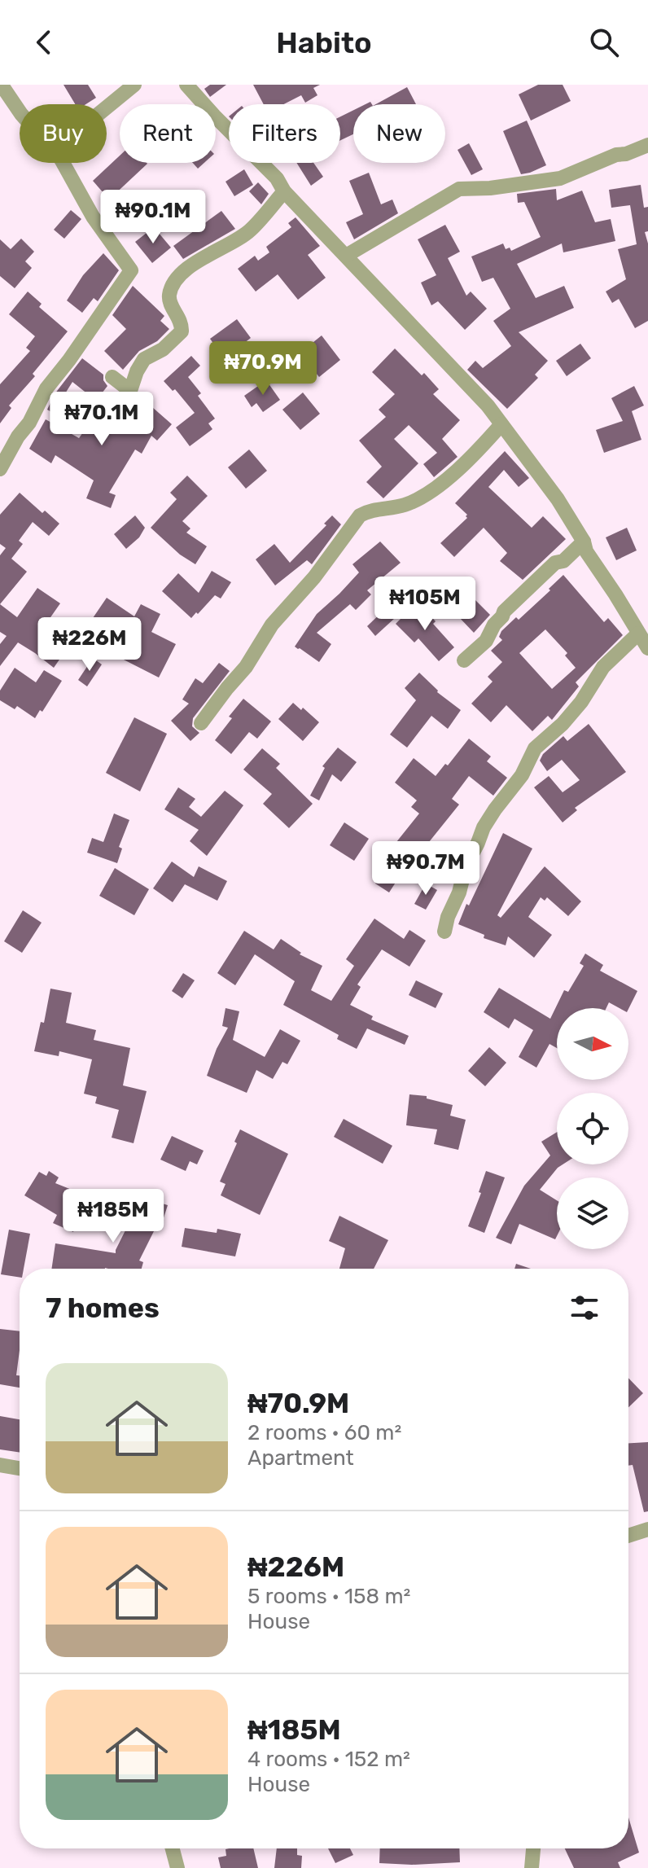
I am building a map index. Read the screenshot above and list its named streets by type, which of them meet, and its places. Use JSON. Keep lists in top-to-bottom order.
{
  "north": "right",
  "page": {
    "header": "Habito",
    "chip": [
      "Buy",
      "Rent",
      "Filters",
      "New"
    ],
    "price": [
      "₦90.1M",
      "₦70.9M",
      "₦70.1M",
      "₦105M",
      "₦226M",
      "₦90.7M",
      "₦185M"
    ],
    "heading": "7 homes",
    "list": [
      {
        "name": "₦70.9M",
        "note": "2 rooms · 60 m² · Apartment"
      },
      {
        "name": "₦226M",
        "note": "5 rooms · 158 m² · House"
      },
      {
        "name": "₦185M",
        "note": "4 rooms · 152 m² · House"
      }
    ]
  }
}
